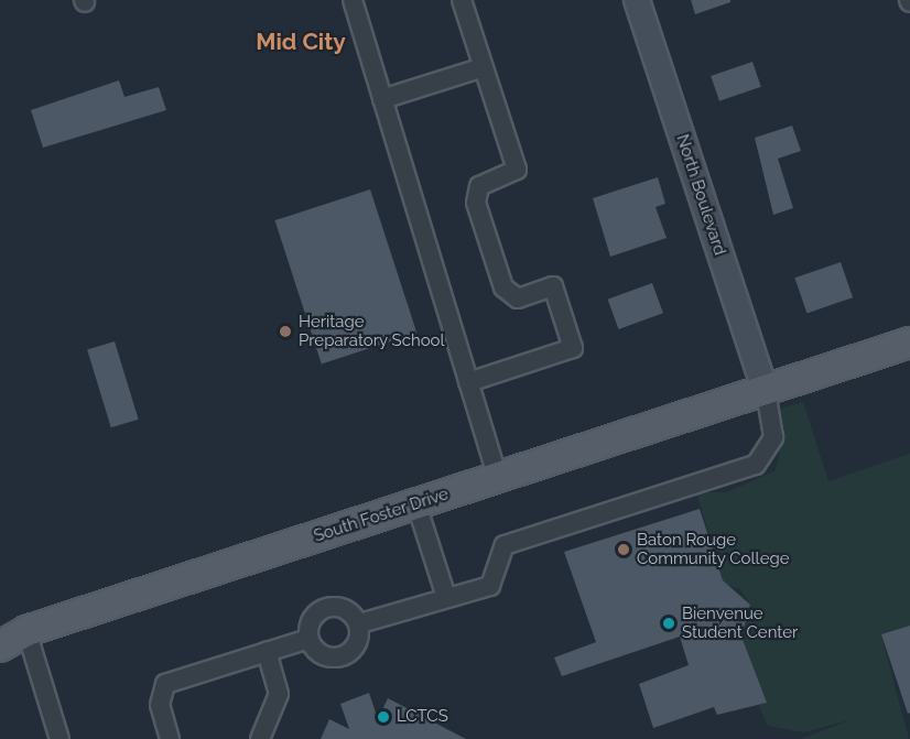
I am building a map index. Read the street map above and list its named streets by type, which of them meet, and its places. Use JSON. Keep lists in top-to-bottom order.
{
  "streets": {
    "main road": ["South Foster Drive"],
    "street": ["North Boulevard"]
  },
  "crossings": [
    ["North Boulevard", "South Foster Drive"]
  ],
  "districts": ["Mid City"],
  "places": [
    "Heritage Preparatory School",
    "Baton Rouge Community College",
    "Bienvenue Student Center",
    "LCTCS"
  ]
}
